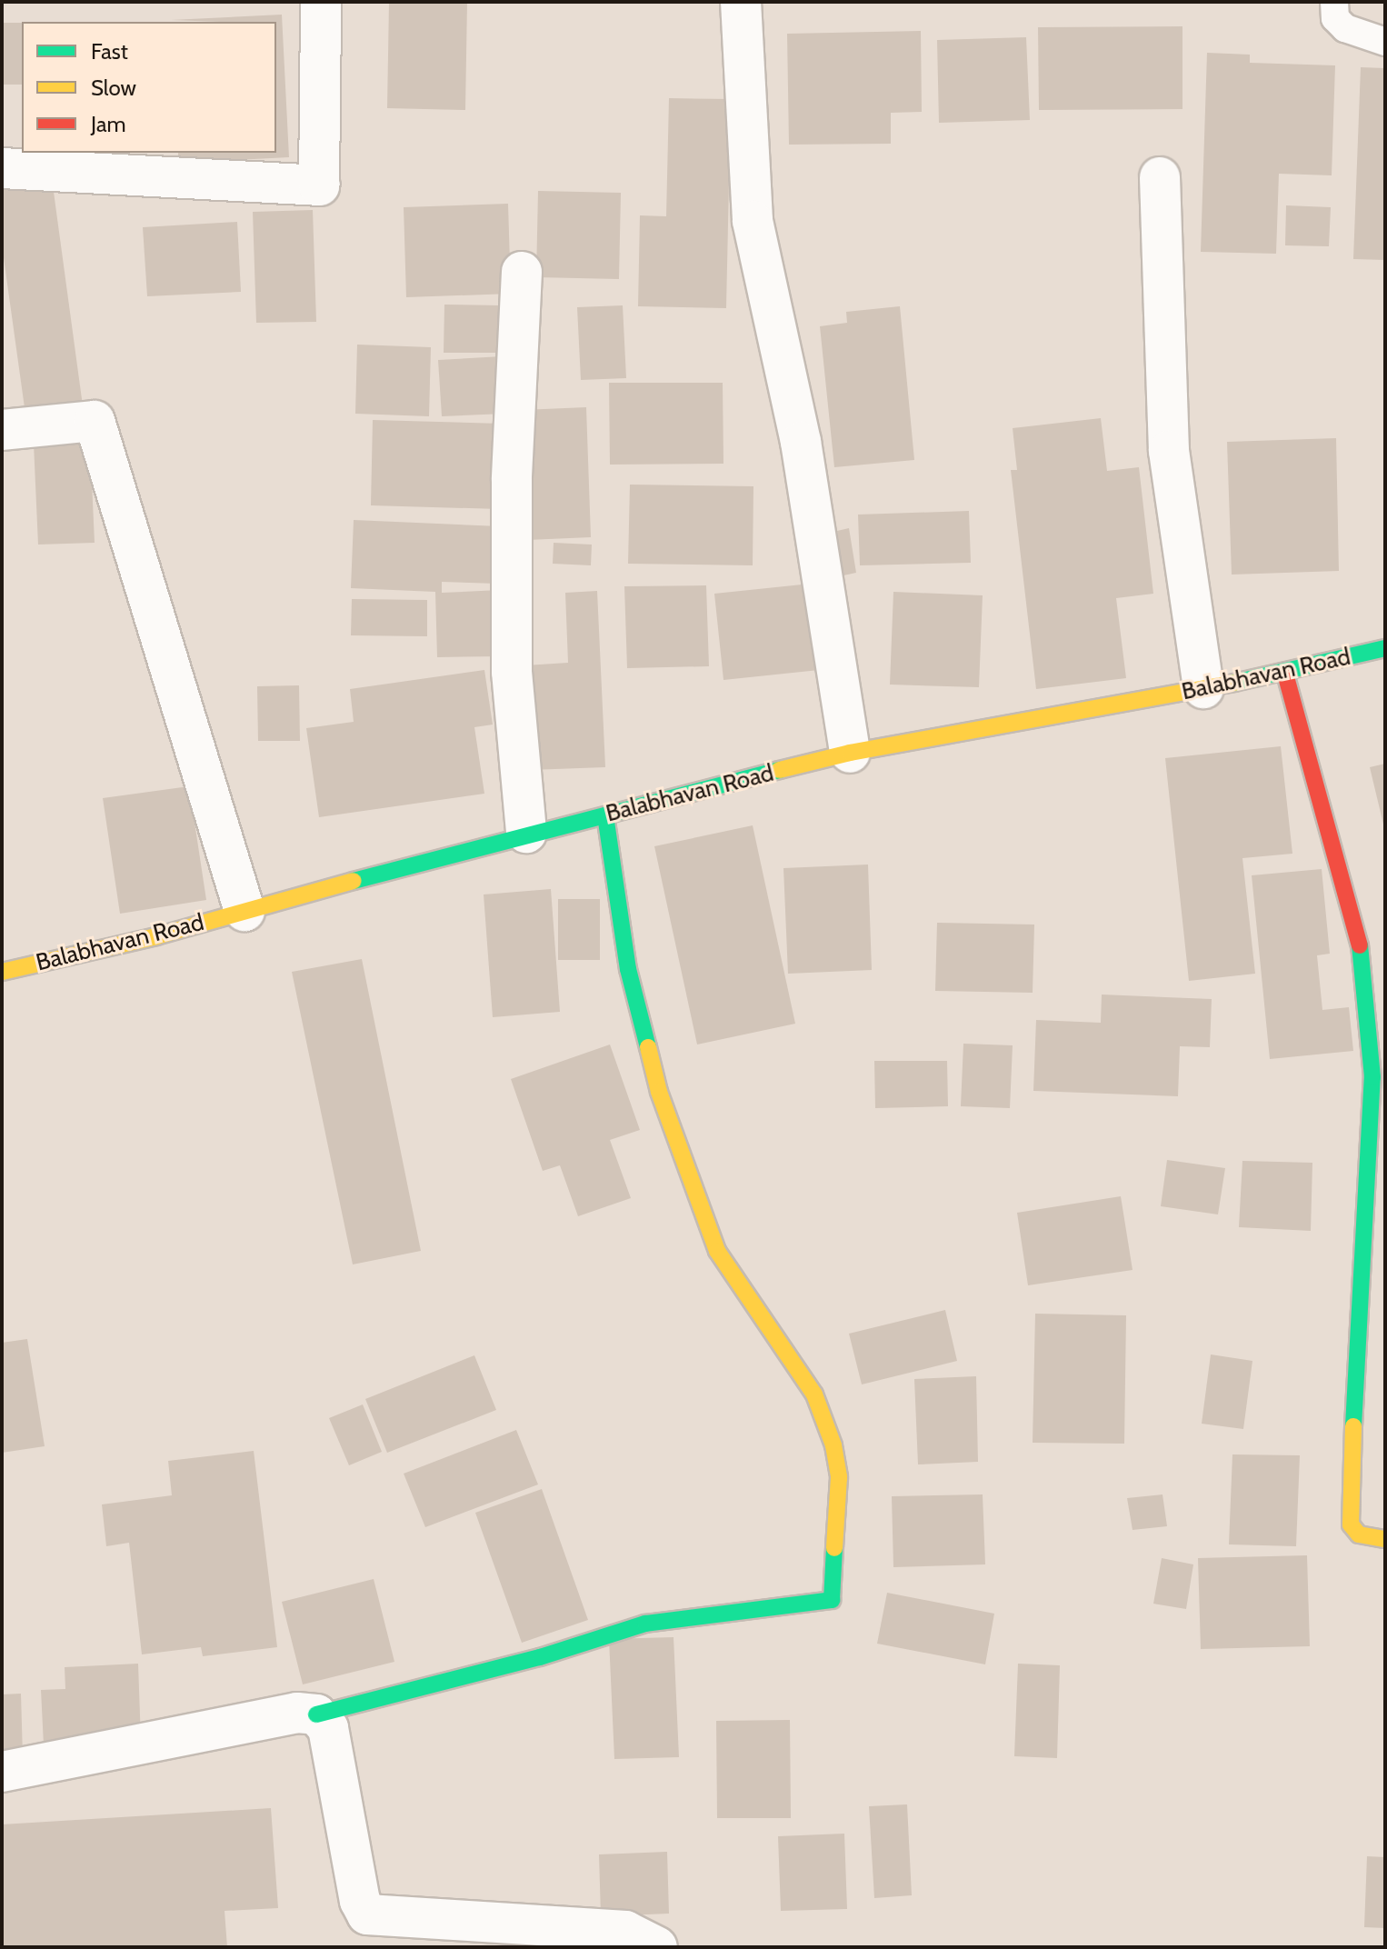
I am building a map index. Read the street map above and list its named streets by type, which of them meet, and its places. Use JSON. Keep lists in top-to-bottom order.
{
  "streets": {
    "street": ["Balabhavan Road"]
  },
  "legend": ["Fast", "Slow", "Jam"]
}
